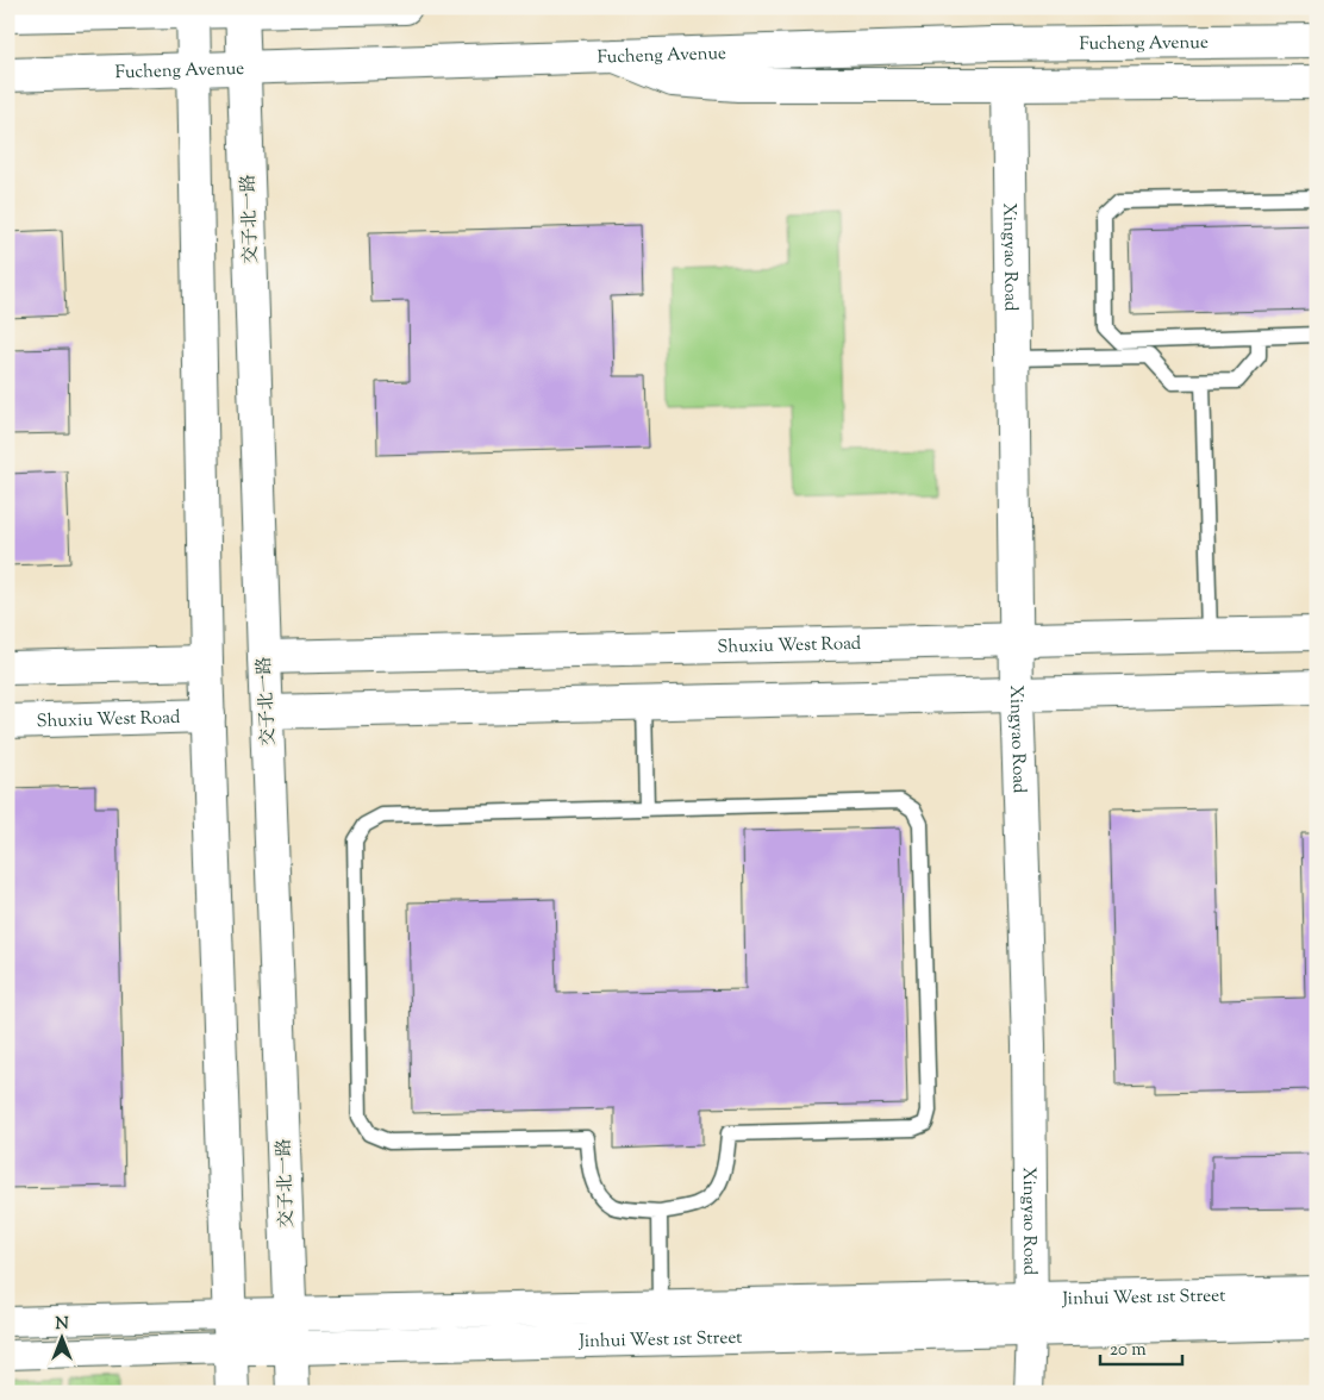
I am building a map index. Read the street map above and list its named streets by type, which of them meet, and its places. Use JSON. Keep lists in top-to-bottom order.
{
  "streets": {
    "street": [
      "Fucheng Avenue",
      "交子北一路",
      "Xingyao Road",
      "Shuxiu West Road",
      "Jinhui West 1st Street"
    ]
  },
  "crossings": [
    ["Fucheng Avenue", "交子北一路"],
    ["交子北一路", "Shuxiu West Road"],
    ["交子北一路", "Jinhui West 1st Street"],
    ["Xingyao Road", "Shuxiu West Road"],
    ["Xingyao Road", "Jinhui West 1st Street"]
  ],
  "scale_bar": "20 m",
  "north": "top"
}
